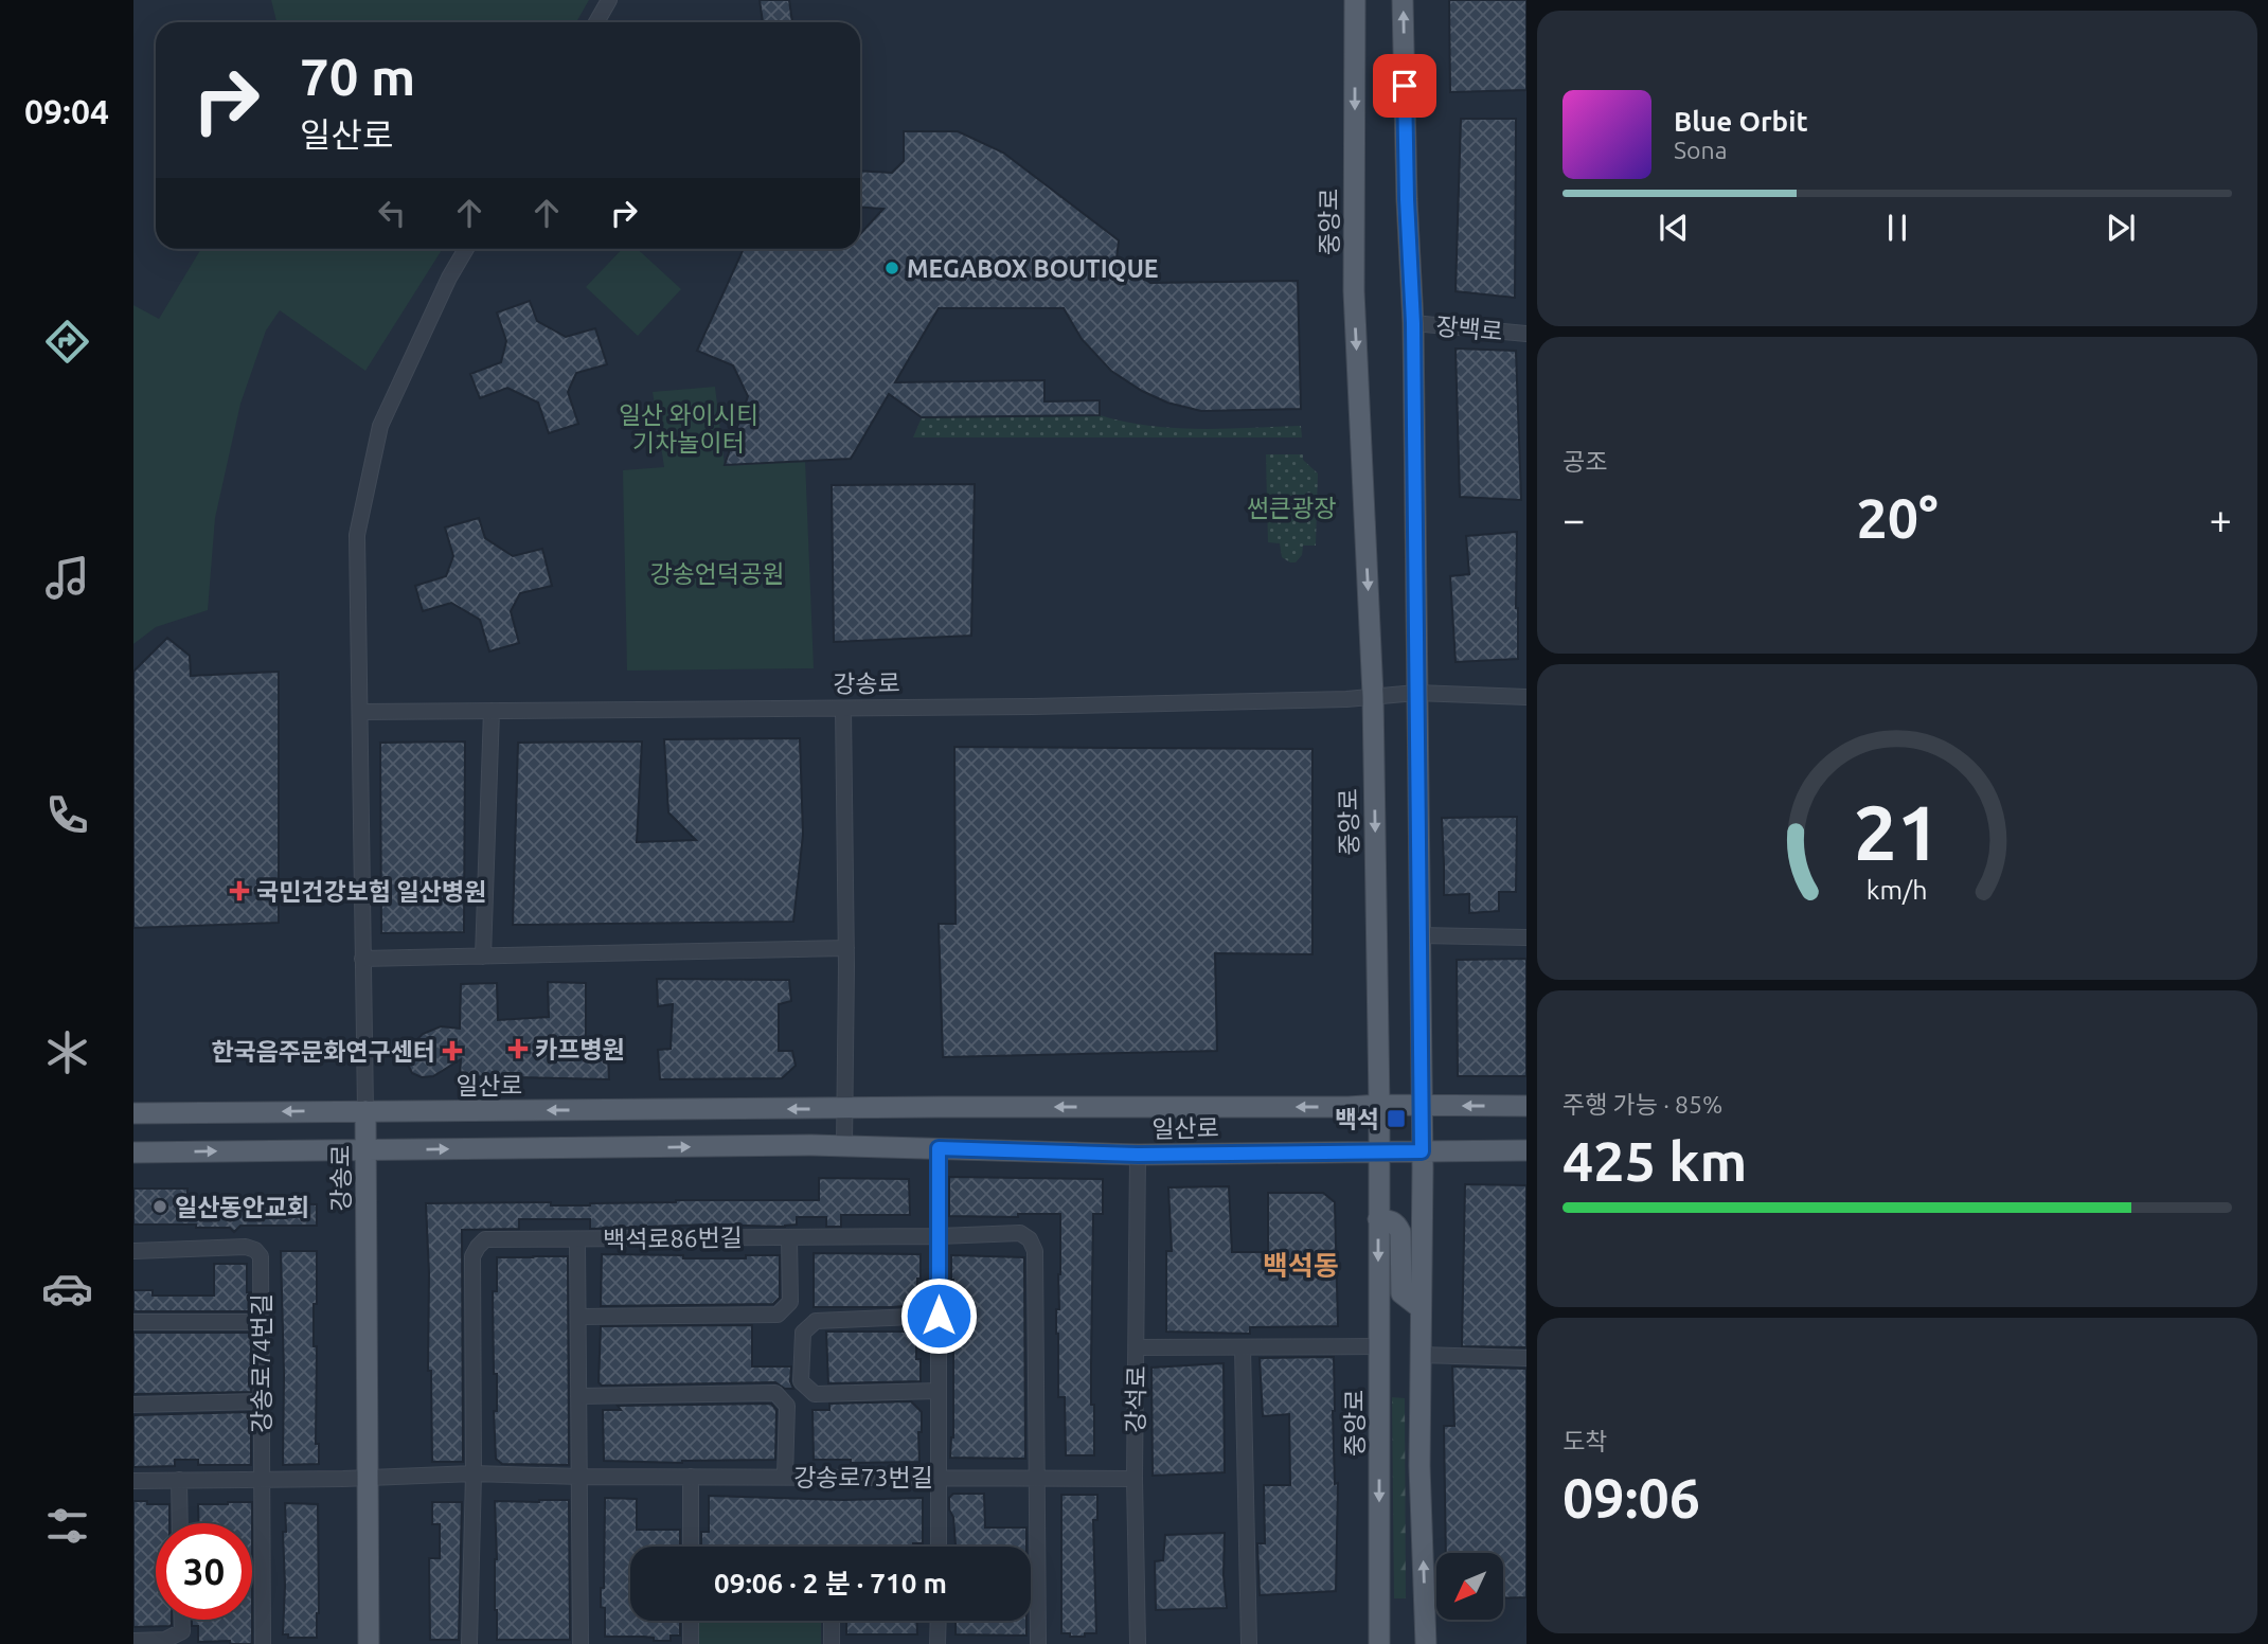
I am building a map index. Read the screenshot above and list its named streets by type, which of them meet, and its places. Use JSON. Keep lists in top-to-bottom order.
{
  "streets": {
    "main road": ["중앙로", "강송로", "일산로"],
    "street": [
      "장백로",
      "백석로86번길",
      "강송로74번길",
      "강석로",
      "강송로73번길"
    ]
  },
  "crossings": [
    ["중앙로", "강송로"],
    ["중앙로", "일산로"],
    ["강송로", "일산로"],
    ["강송로", "강송로73번길"],
    ["일산로", "강석로"],
    ["백석로86번길", "강송로73번길"],
    ["강석로", "강송로73번길"]
  ],
  "districts": ["백석동"],
  "parks": ["일산 와이시티 기차놀이터", "썬큰광장", "강송언덕공원"],
  "places": {
    "other": ["MEGABOX BOUTIQUE", "일산동안교회"],
    "health": ["국민건강보험 일산병원", "카프병원", "한국음주문화연구센터"],
    "transit": ["백석"]
  },
  "north": "bottom left",
  "page": {
    "tabs": "09:04",
    "turn": ["70 m", "일산로"],
    "song": ["Blue Orbit", "Sona"],
    "tile": [
      "공조",
      ["주행 가능 · 85%", "425 km"],
      ["도착", "09:06"]
    ],
    "heat": ["−", "20°", "+"],
    "limit": "30",
    "trip": "09:06 · 2 분 · 710 m",
    "gauge": ["21", "km/h"]
  }
}
